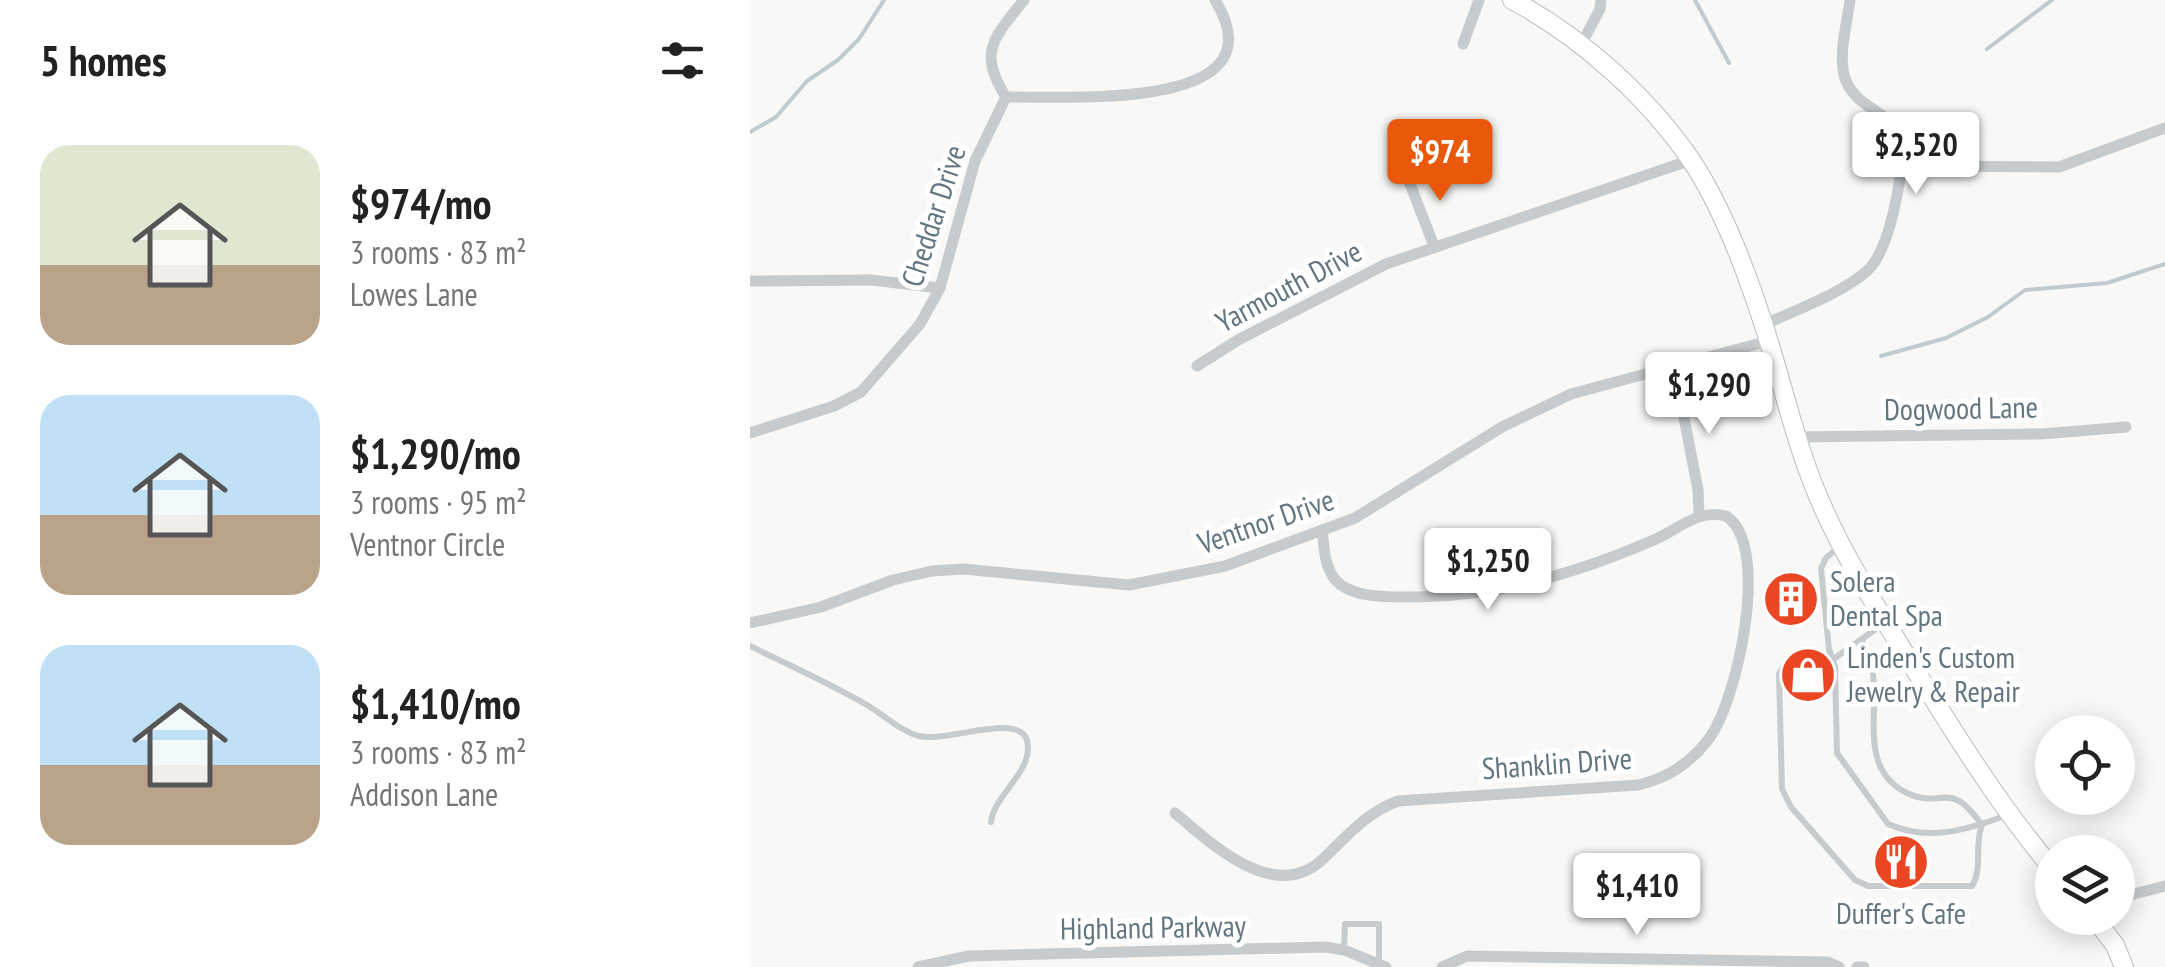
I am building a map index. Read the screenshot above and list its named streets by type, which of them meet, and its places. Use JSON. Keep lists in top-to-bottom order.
{
  "streets": {
    "street": [
      "Cheddar Drive",
      "Yarmouth Drive",
      "Dogwood Lane",
      "Ventnor Drive",
      "Shanklin Drive",
      "Highland Parkway"
    ]
  },
  "places": {
    "building": ["Solera Dental Spa"],
    "shop": ["Linden's Custom Jewelry & Repair"],
    "restaurant": ["Duffer's Cafe"]
  },
  "page": {
    "heading": "5 homes",
    "price": [
      "$2,520",
      "$974",
      "$1,290",
      "$1,250",
      "$1,410"
    ],
    "list": [
      {
        "name": "$974/mo",
        "note": "3 rooms · 83 m² · Lowes Lane"
      },
      {
        "name": "$1,290/mo",
        "note": "3 rooms · 95 m² · Ventnor Circle"
      },
      {
        "name": "$1,410/mo",
        "note": "3 rooms · 83 m² · Addison Lane"
      }
    ]
  }
}
